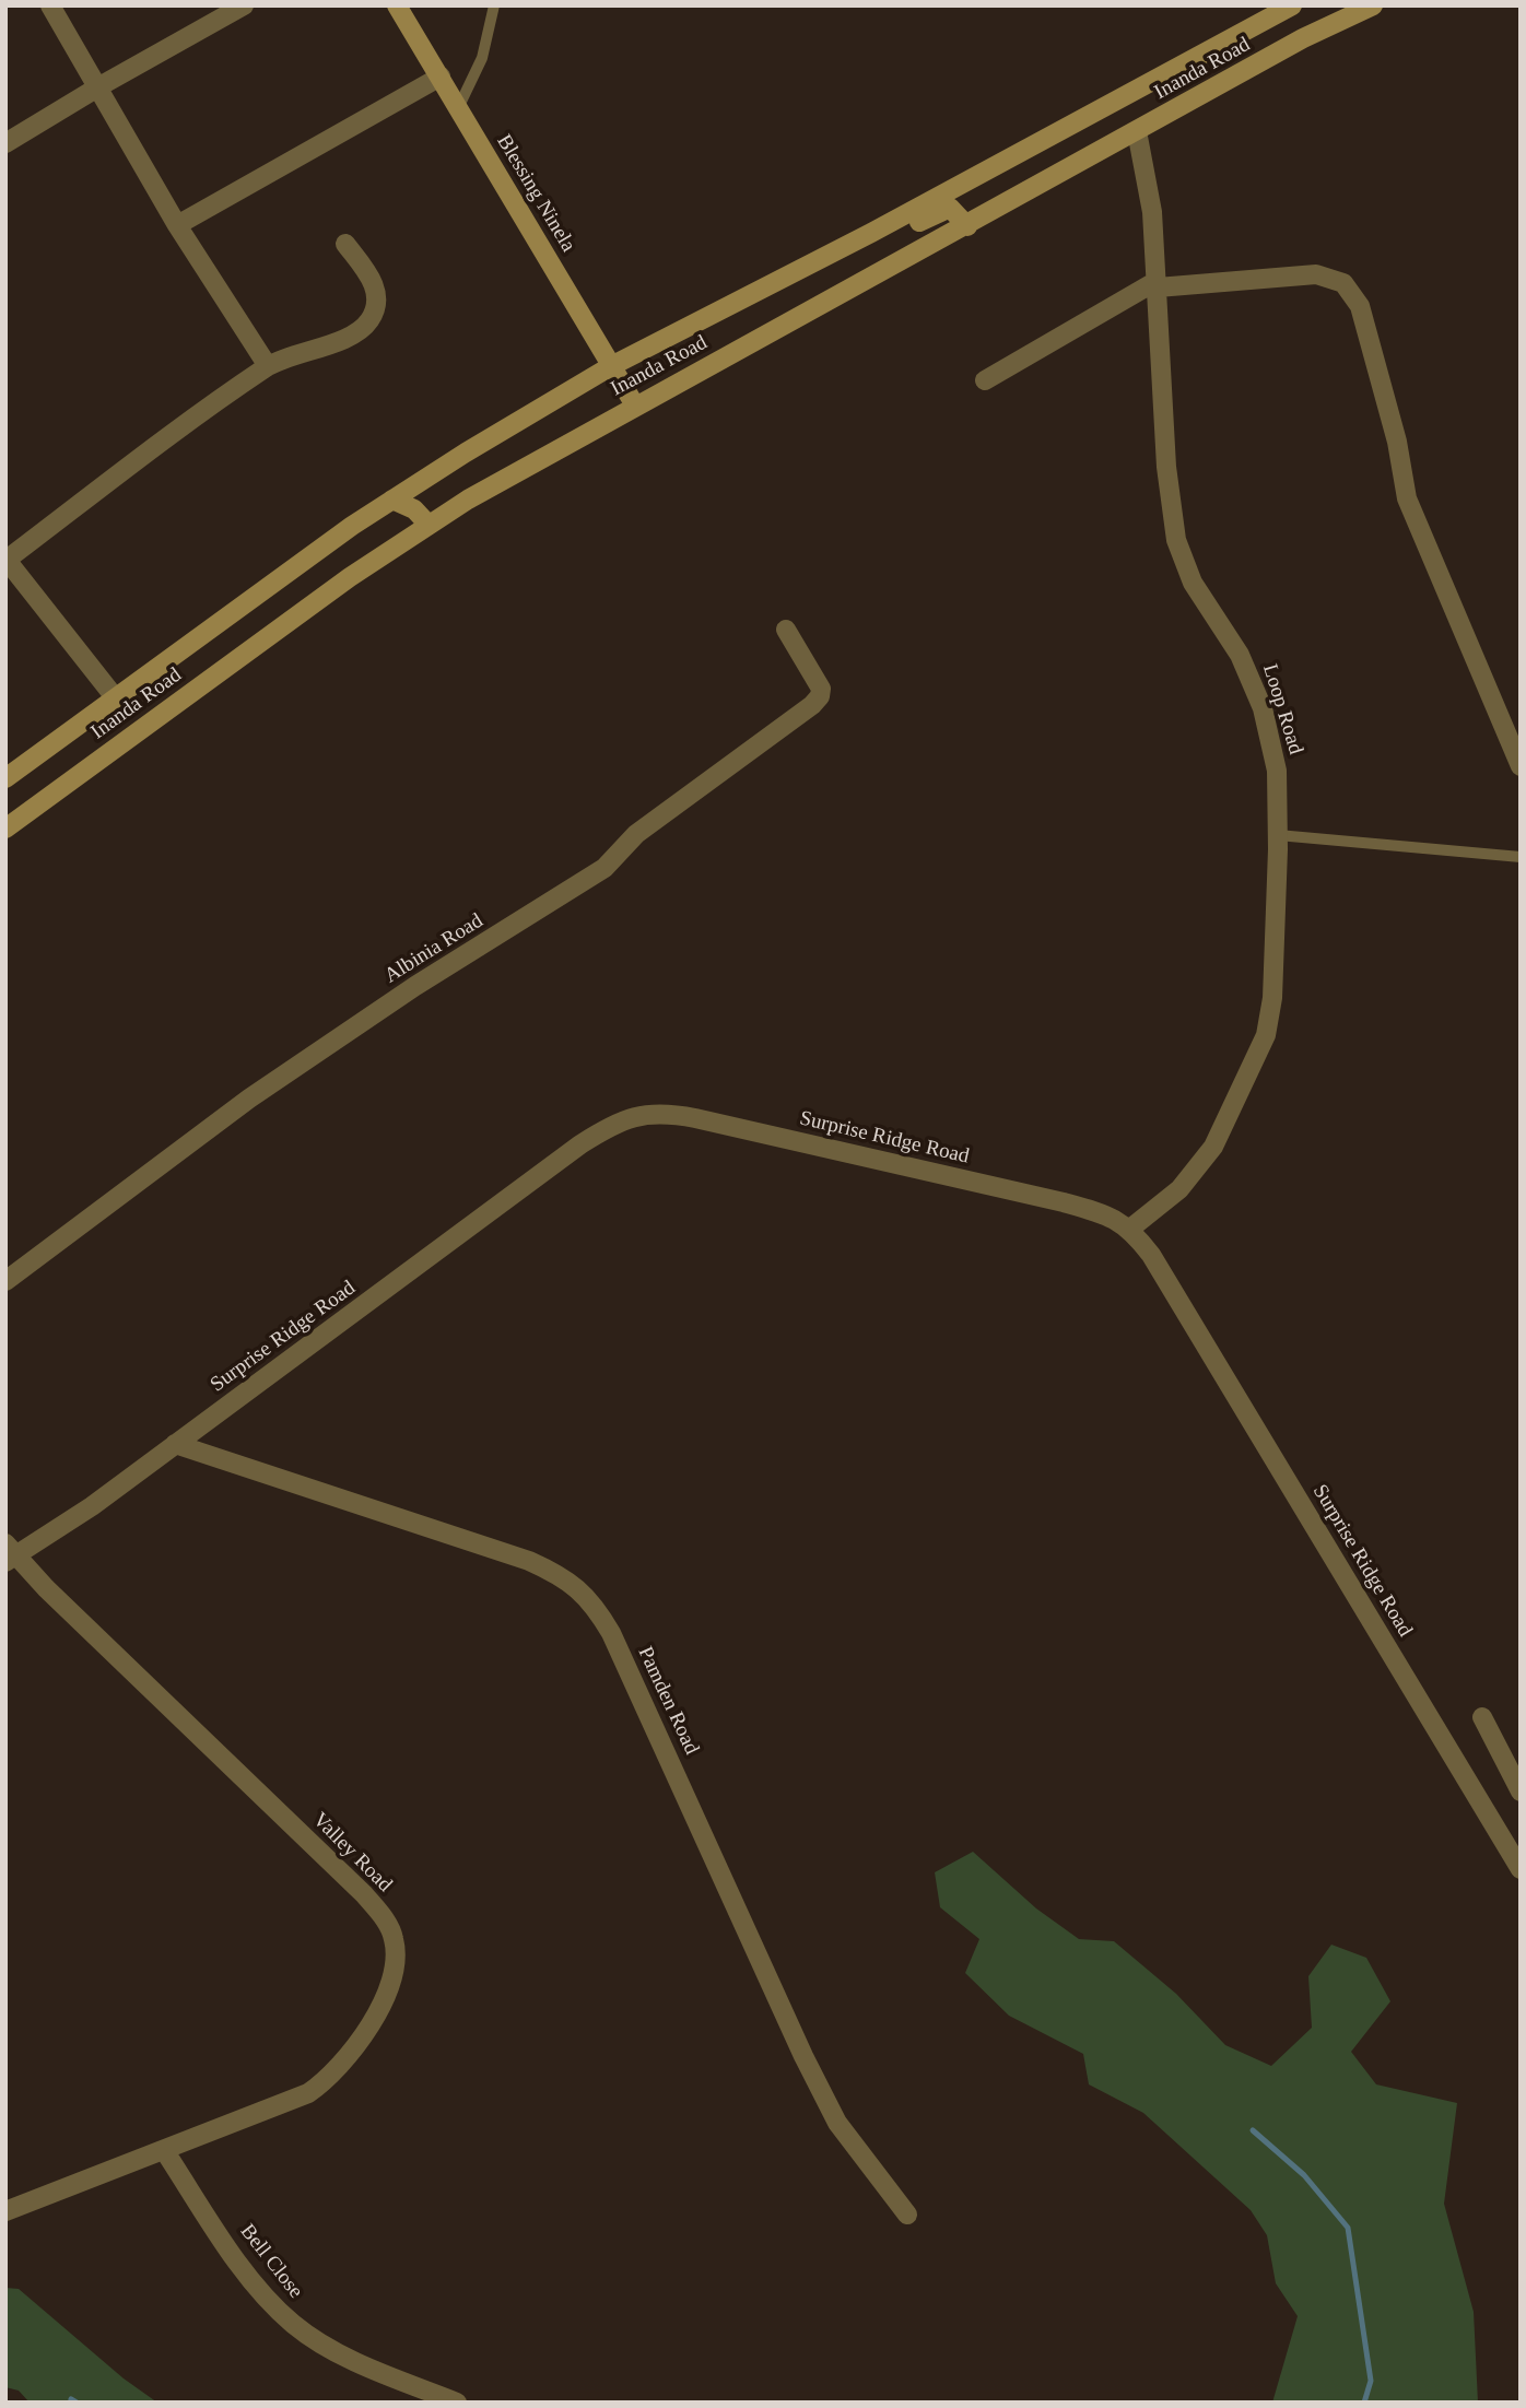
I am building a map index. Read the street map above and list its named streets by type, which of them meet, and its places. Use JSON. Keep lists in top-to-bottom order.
{
  "streets": {
    "main road": ["Inanda Road", "Blessing Ninela"],
    "street": [
      "Loop Road",
      "Albinia Road",
      "Surprise Ridge Road",
      "Pamden Road",
      "Valley Road",
      "Bell Close"
    ]
  },
  "crossings": [
    ["Inanda Road", "Blessing Ninela"],
    ["Inanda Road", "Loop Road"],
    ["Loop Road", "Surprise Ridge Road"],
    ["Surprise Ridge Road", "Pamden Road"],
    ["Surprise Ridge Road", "Valley Road"],
    ["Valley Road", "Bell Close"]
  ]
}
